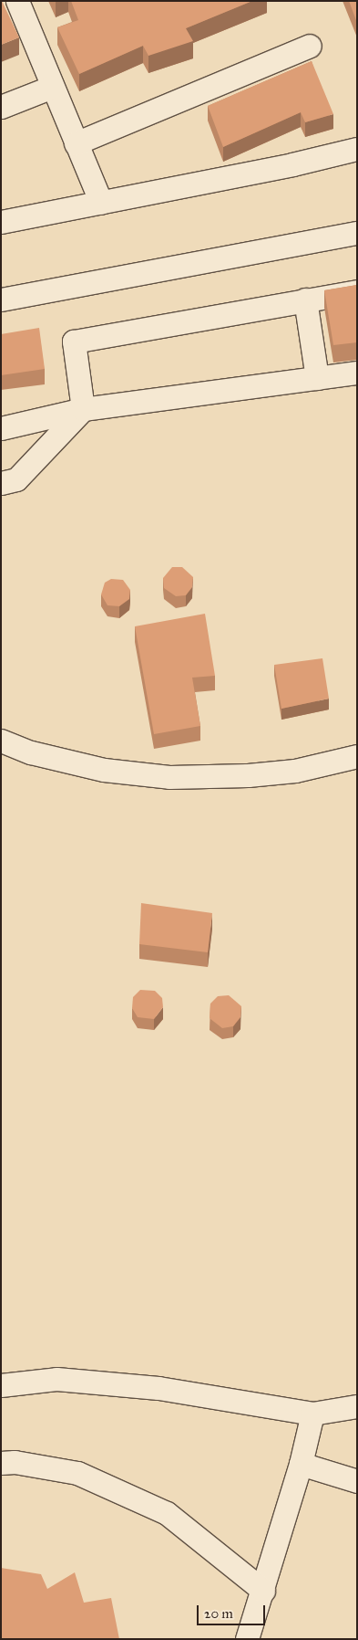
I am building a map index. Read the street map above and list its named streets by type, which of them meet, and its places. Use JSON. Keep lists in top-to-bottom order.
{
  "scale_bar": "20 m"
}
